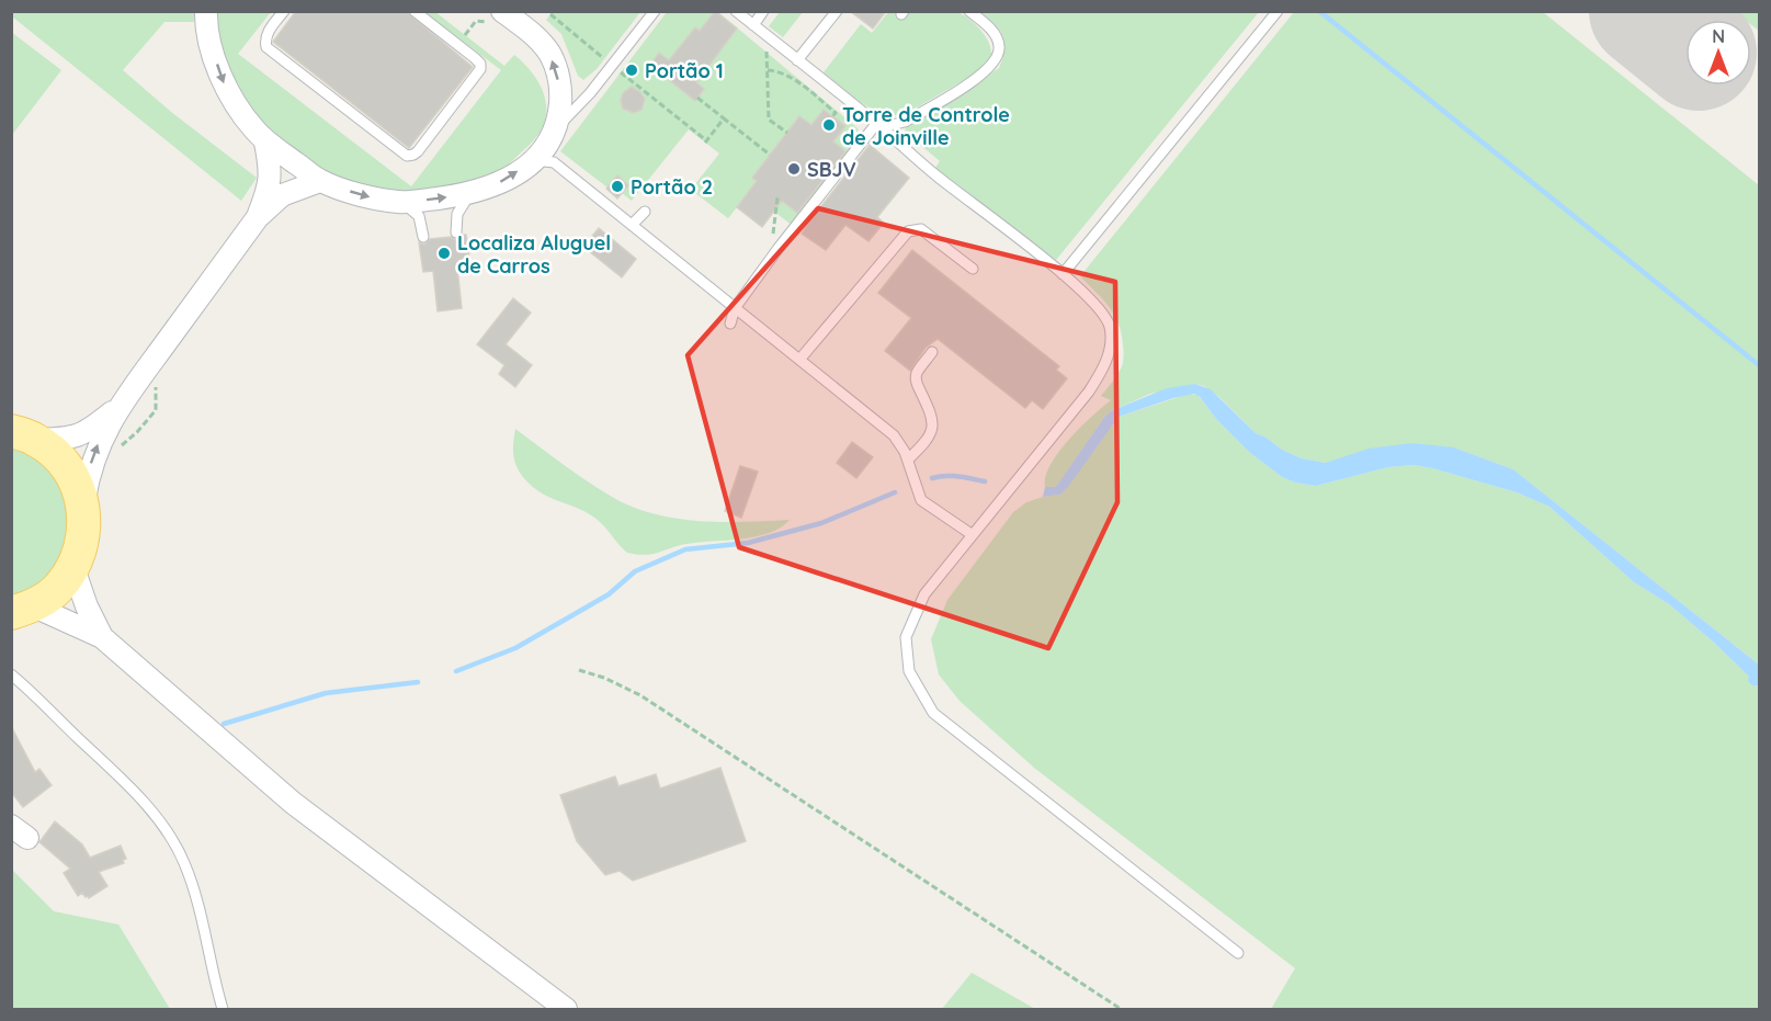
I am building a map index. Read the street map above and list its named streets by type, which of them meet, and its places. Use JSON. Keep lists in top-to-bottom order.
{
  "places": [
    "Portão 1",
    "Torre de Controle de Joinville",
    "SBJV",
    "Portão 2",
    "Localiza Aluguel de Carros"
  ],
  "north": "top"
}
